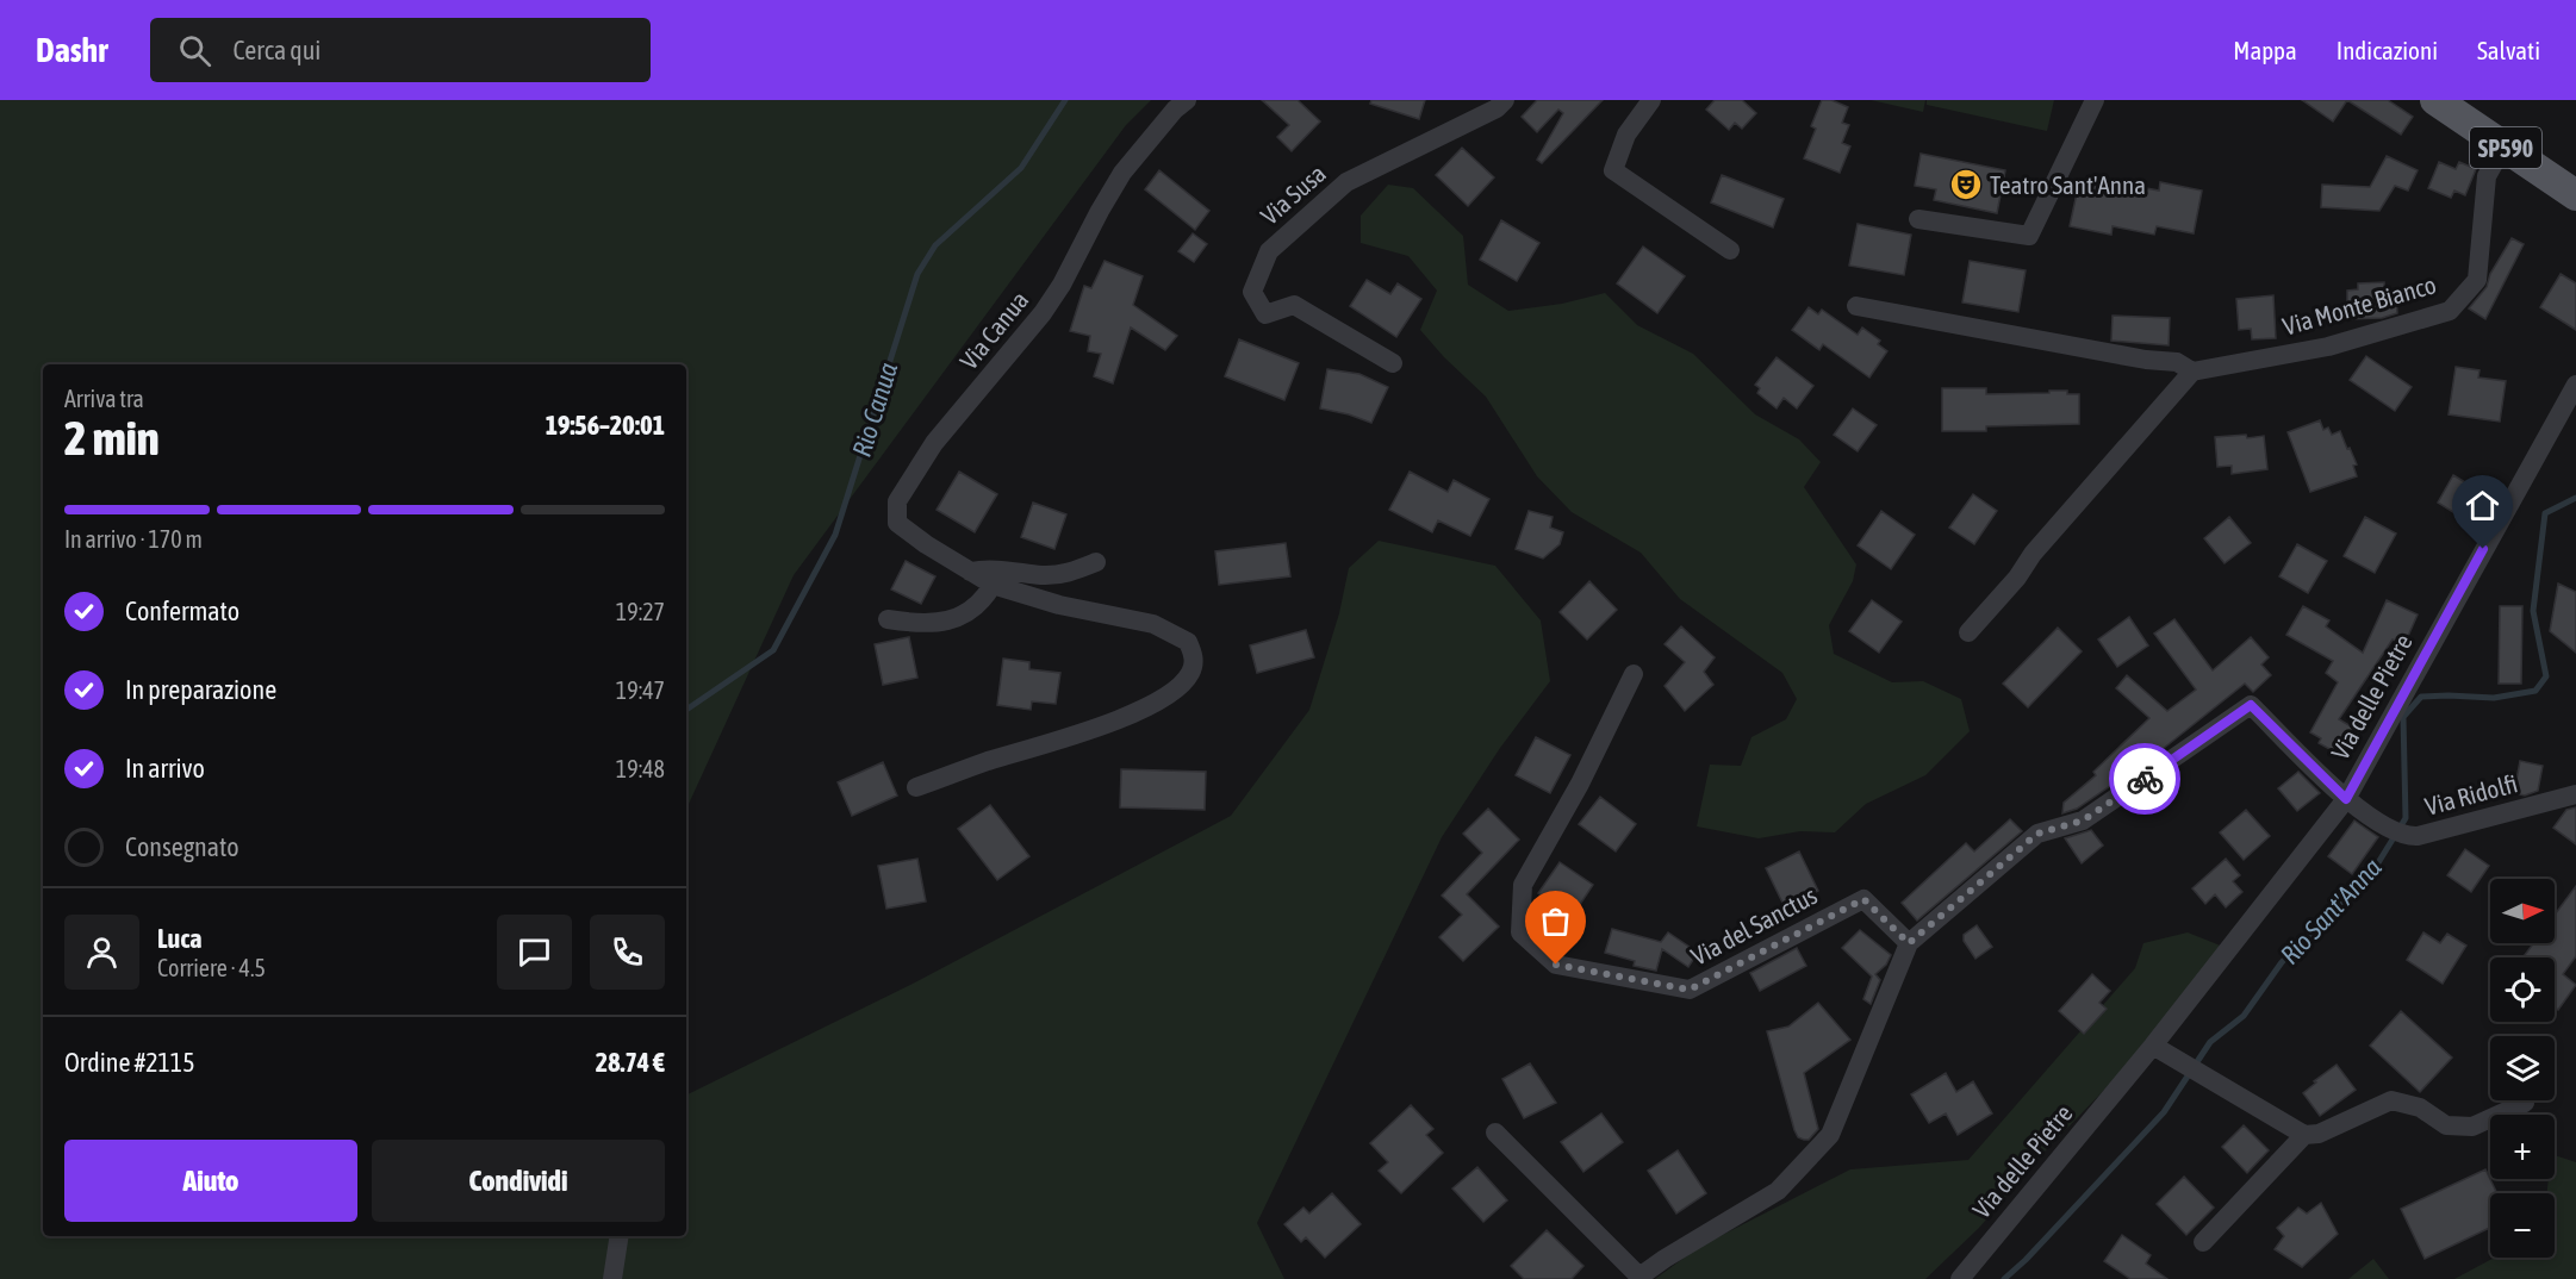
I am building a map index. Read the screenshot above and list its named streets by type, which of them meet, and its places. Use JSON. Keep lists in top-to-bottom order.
{
  "streets": {
    "main road": ["SP590"],
    "street": [
      "Via Susa",
      "Via Monte Bianco",
      "Via Canua",
      "Via delle Pietre",
      "Via Ridolfi",
      "Via del Sanctus"
    ]
  },
  "crossings": [
    ["SP590", "Via Monte Bianco"],
    ["Via delle Pietre", "Via Ridolfi"]
  ],
  "water": ["Rio Canua", "Rio Sant'Anna"],
  "places": {
    "theatre": ["Teatro Sant'Anna"]
  },
  "north": "right",
  "page": {
    "header": "Dashr",
    "search": "Cerca qui",
    "nav": ["Mappa", "Indicazioni", "Salvati"],
    "heading": ["2 min", "Arriva tra", "19:56–20:01"],
    "panel": [
      "Luca",
      "Corriere · 4.5",
      "Ordine #2115",
      "28.74 €"
    ],
    "bar": "In arrivo · 170 m",
    "list": [
      ["Confermato", "19:27"],
      ["In preparazione", "19:47"],
      ["In arrivo", "19:48"],
      "Consegnato"
    ],
    "map_buttons": ["+", "−"],
    "buttons": ["Aiuto", "Condividi"]
  }
}
